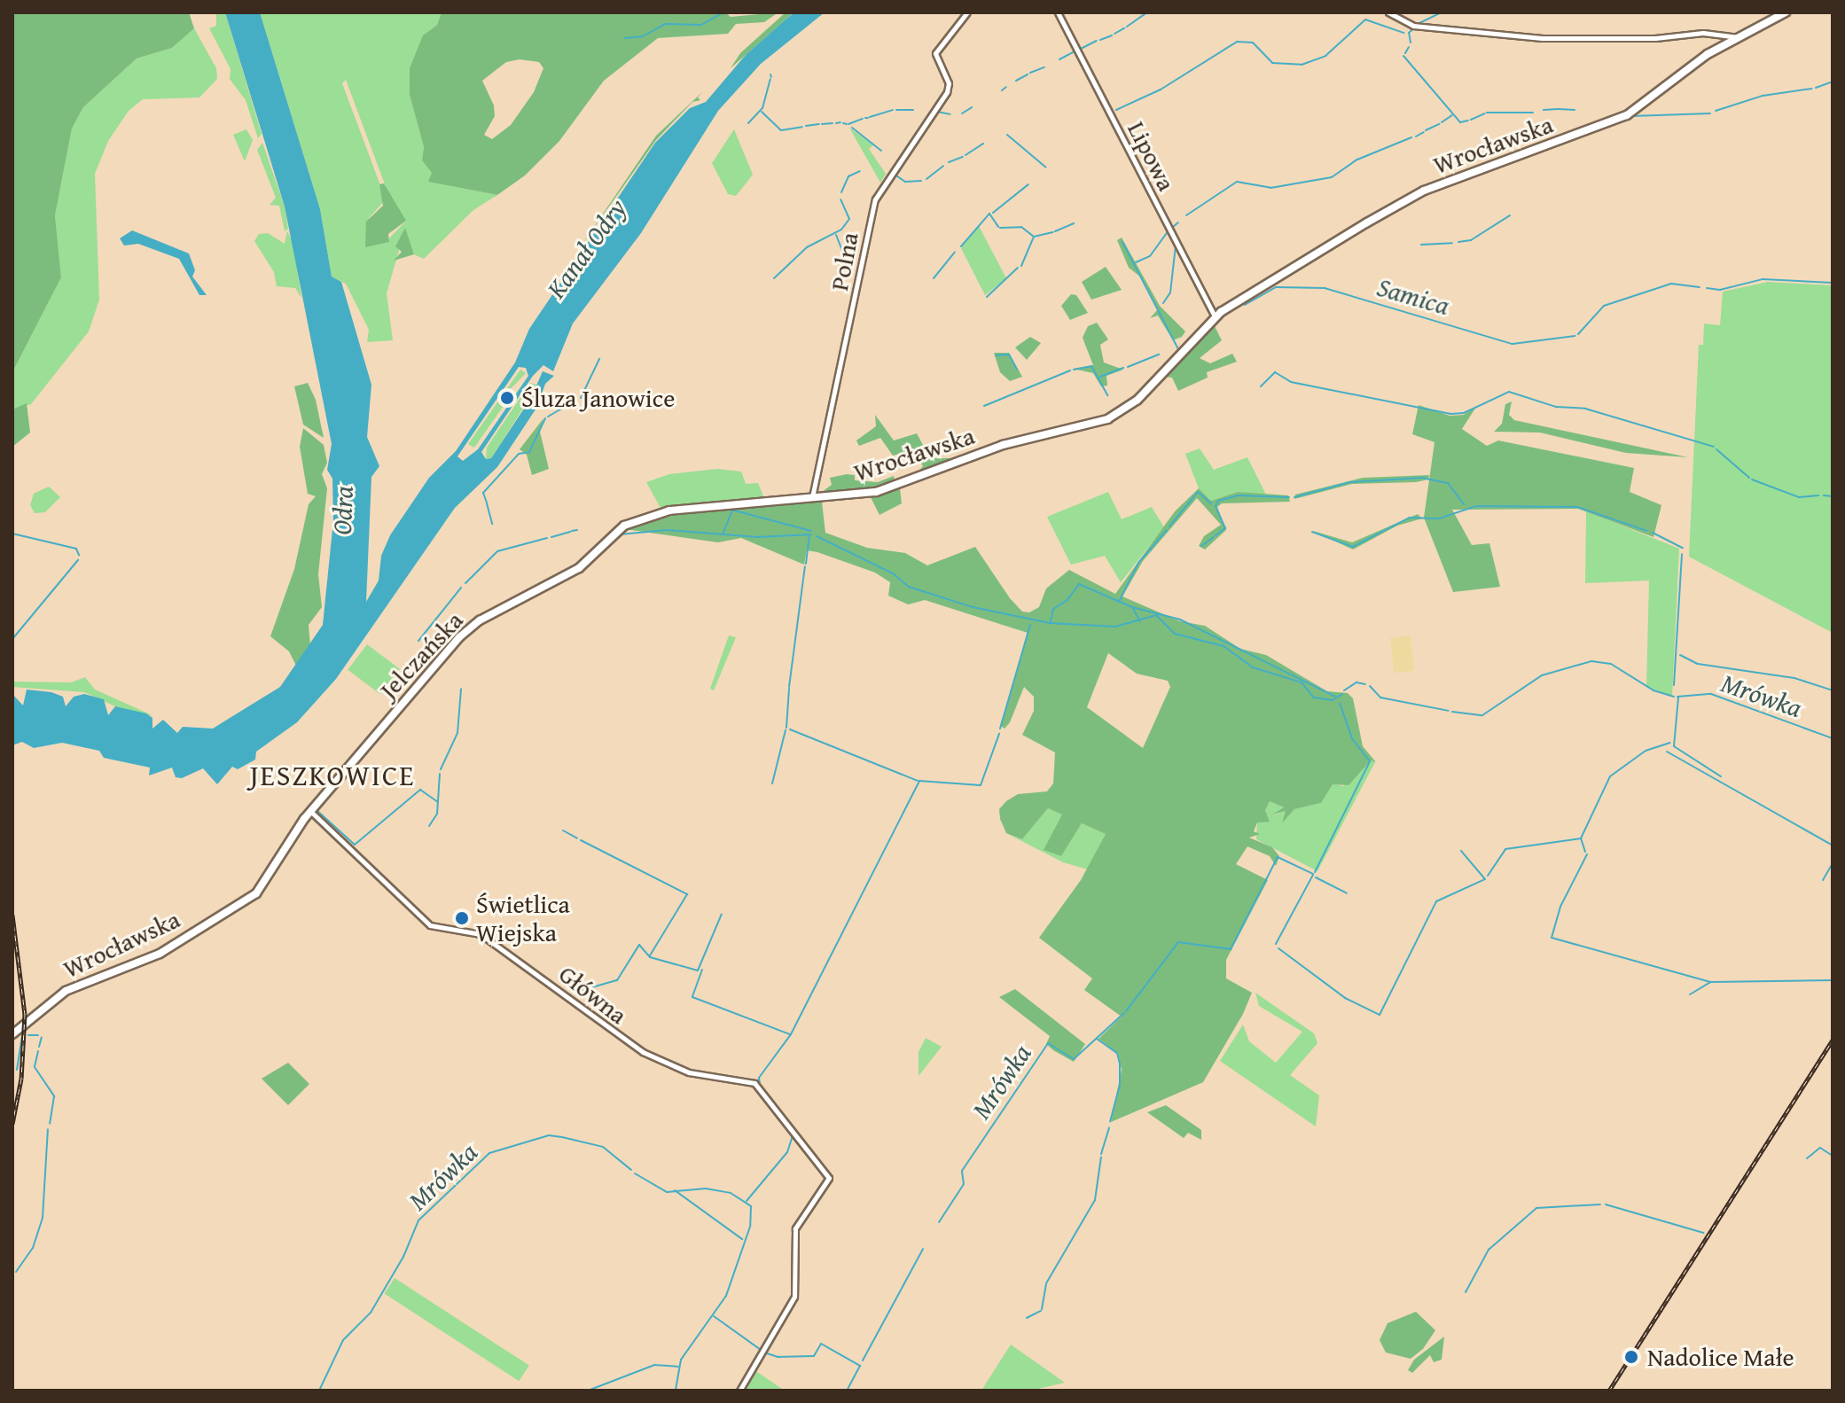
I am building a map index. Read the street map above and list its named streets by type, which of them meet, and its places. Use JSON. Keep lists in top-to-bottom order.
{
  "streets": {
    "main road": ["Wrocławska", "Jelczańska"],
    "street": ["Lipowa", "Polna", "Główna"]
  },
  "crossings": [
    ["Wrocławska", "Lipowa"],
    ["Wrocławska", "Polna"],
    ["Wrocławska", "Jelczańska"],
    ["Jelczańska", "Główna"]
  ],
  "districts": ["JESZKOWICE"],
  "water": [
    "Kanał Odry",
    "Samica",
    "Odra",
    "Mrówka"
  ],
  "places": ["Śluza Janowice", "Świetlica Wiejska", "Nadolice Małe"]
}
